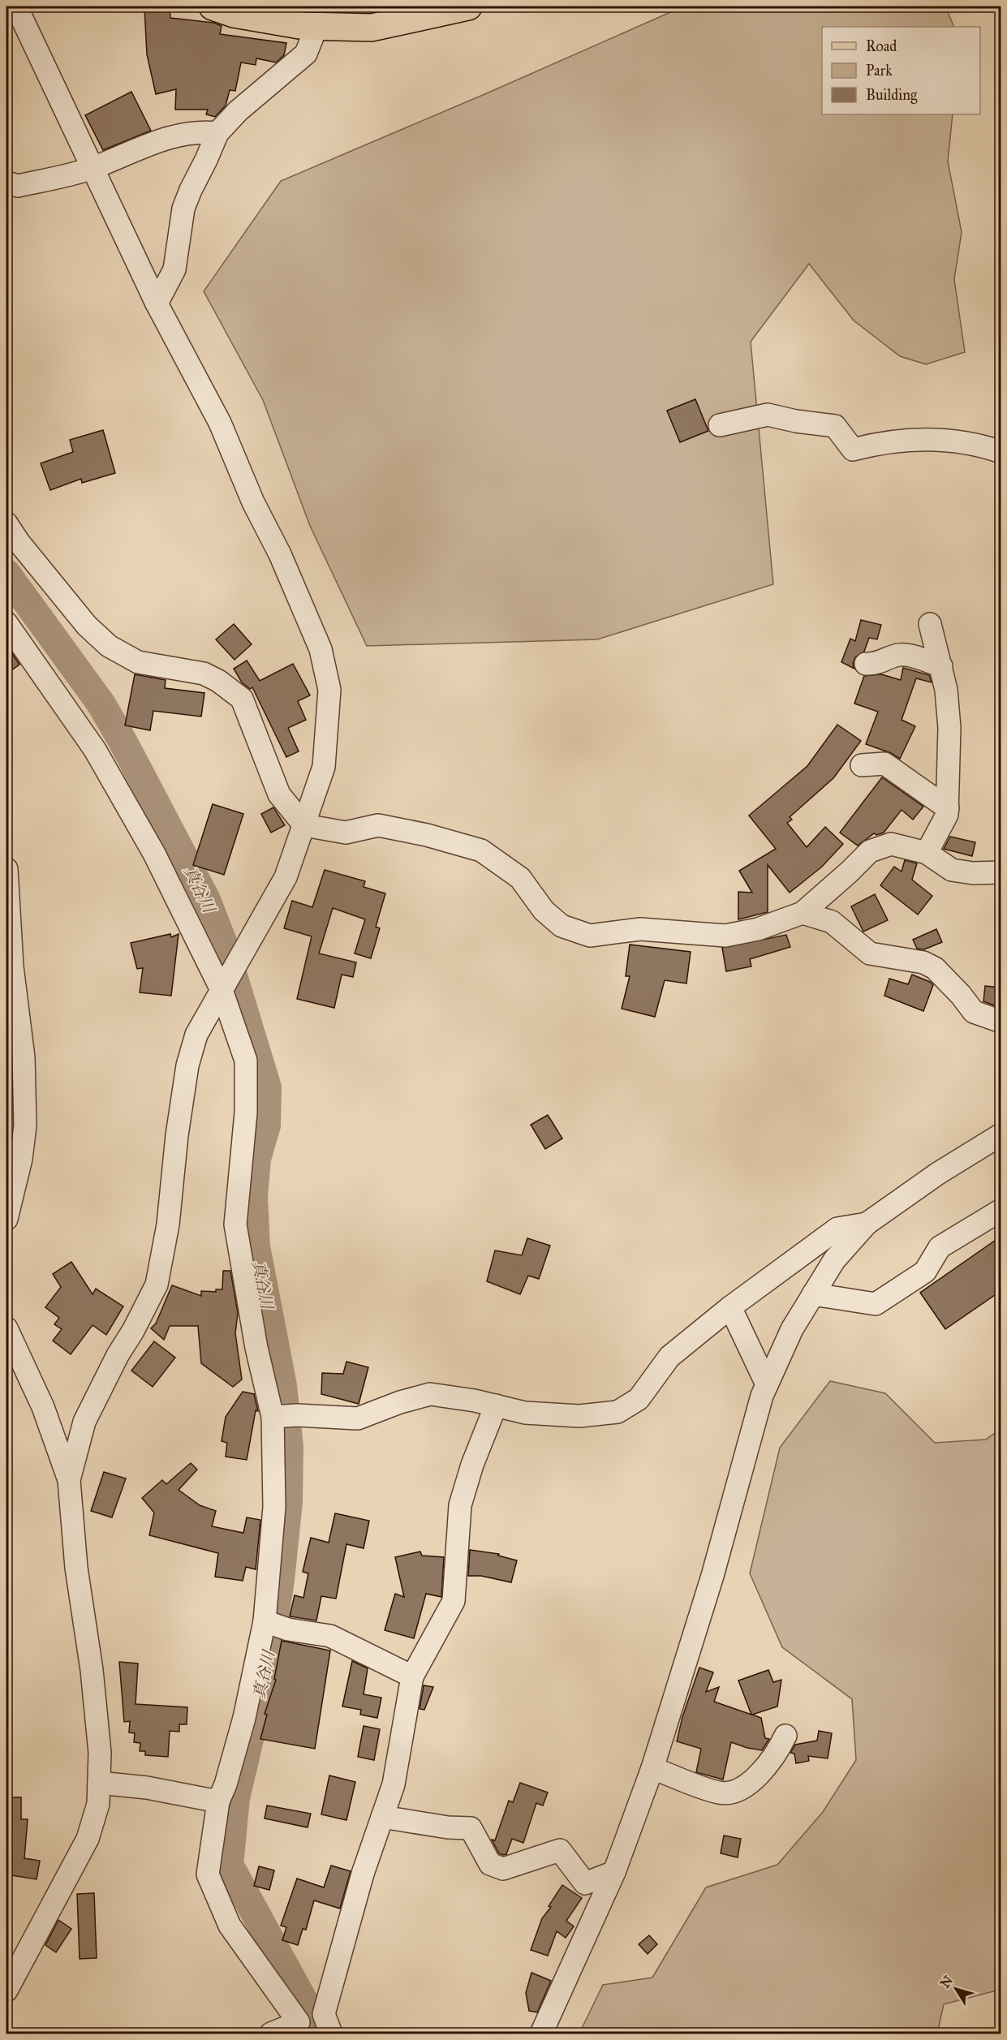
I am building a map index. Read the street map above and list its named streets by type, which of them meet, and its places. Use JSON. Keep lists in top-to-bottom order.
{
  "water": ["真谷川"],
  "legend": ["Road", "Park", "Building"],
  "north": "top left"
}
